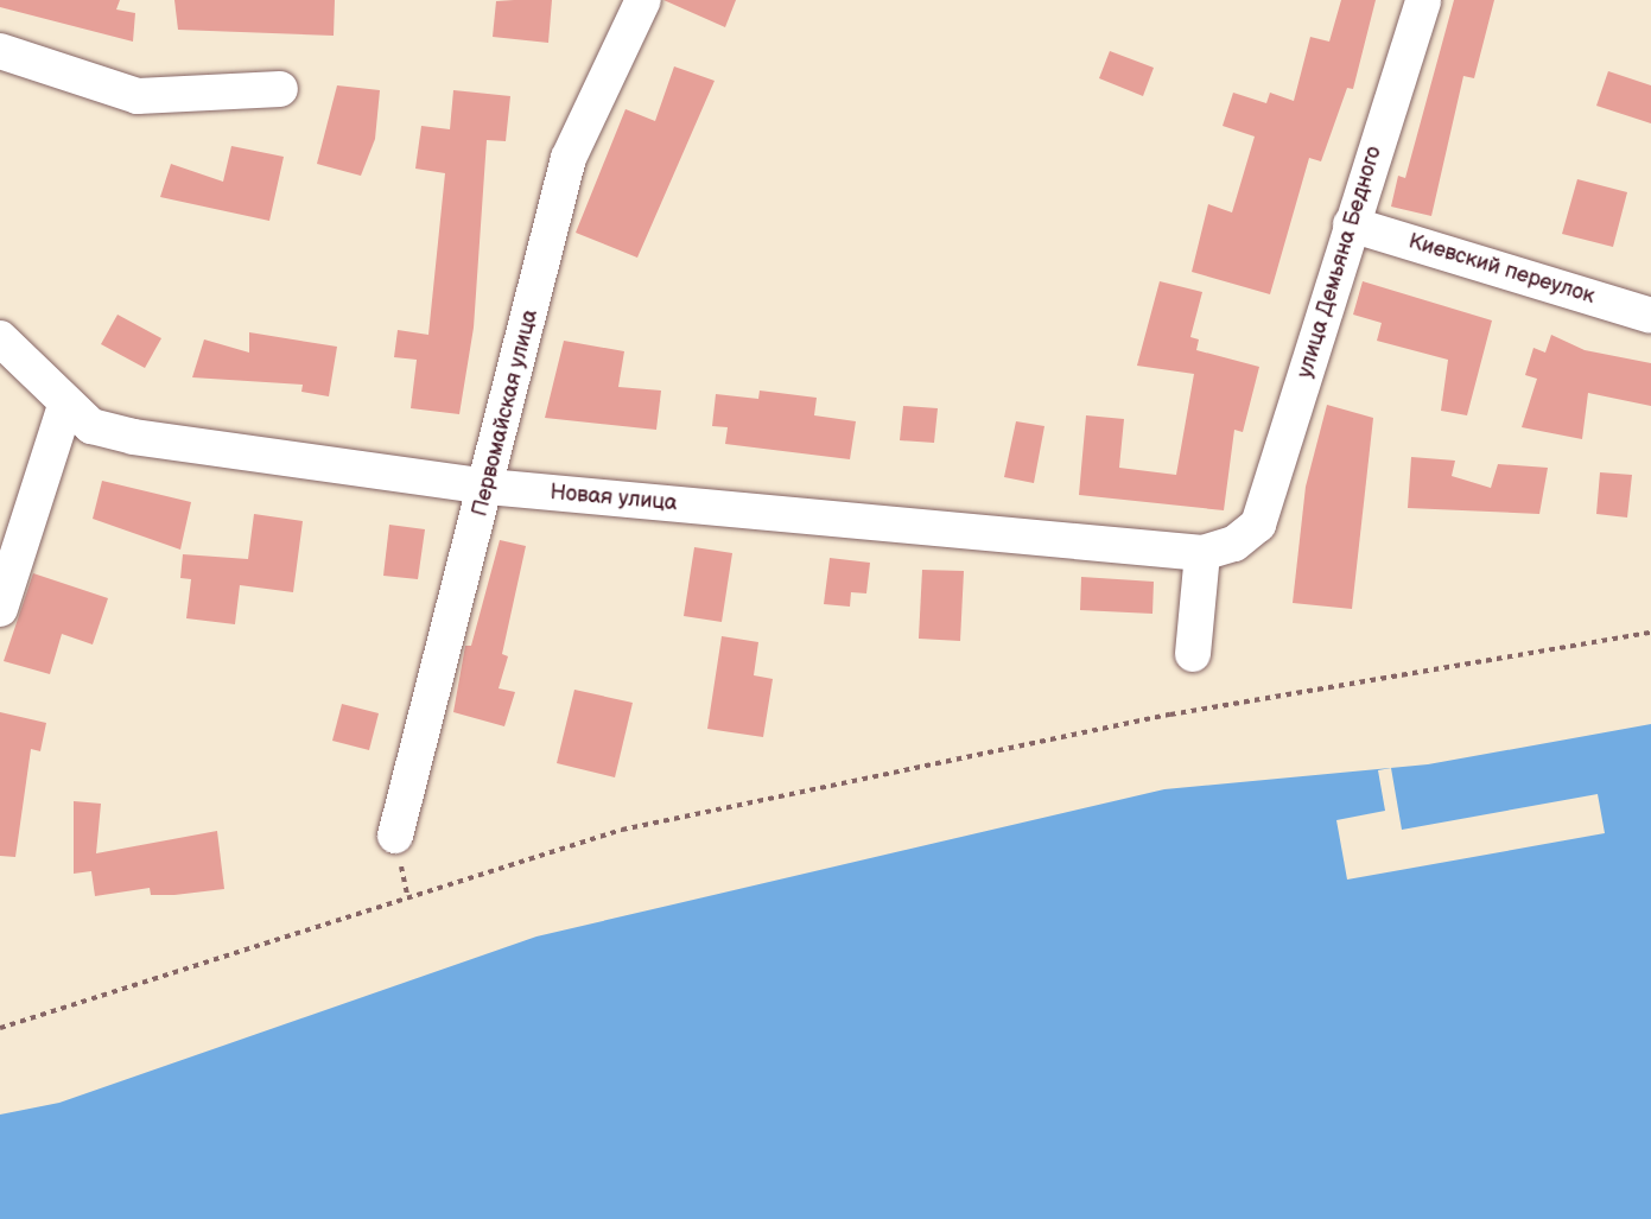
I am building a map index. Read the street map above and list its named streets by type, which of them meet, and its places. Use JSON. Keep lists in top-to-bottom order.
{
  "streets": {
    "street": [
      "улица Демьяна Бедного",
      "Киевский переулок",
      "Первомайская улица",
      "Новая улица"
    ]
  },
  "crossings": [
    ["улица Демьяна Бедного", "Киевский переулок"],
    ["улица Демьяна Бедного", "Новая улица"],
    ["Первомайская улица", "Новая улица"]
  ]
}
